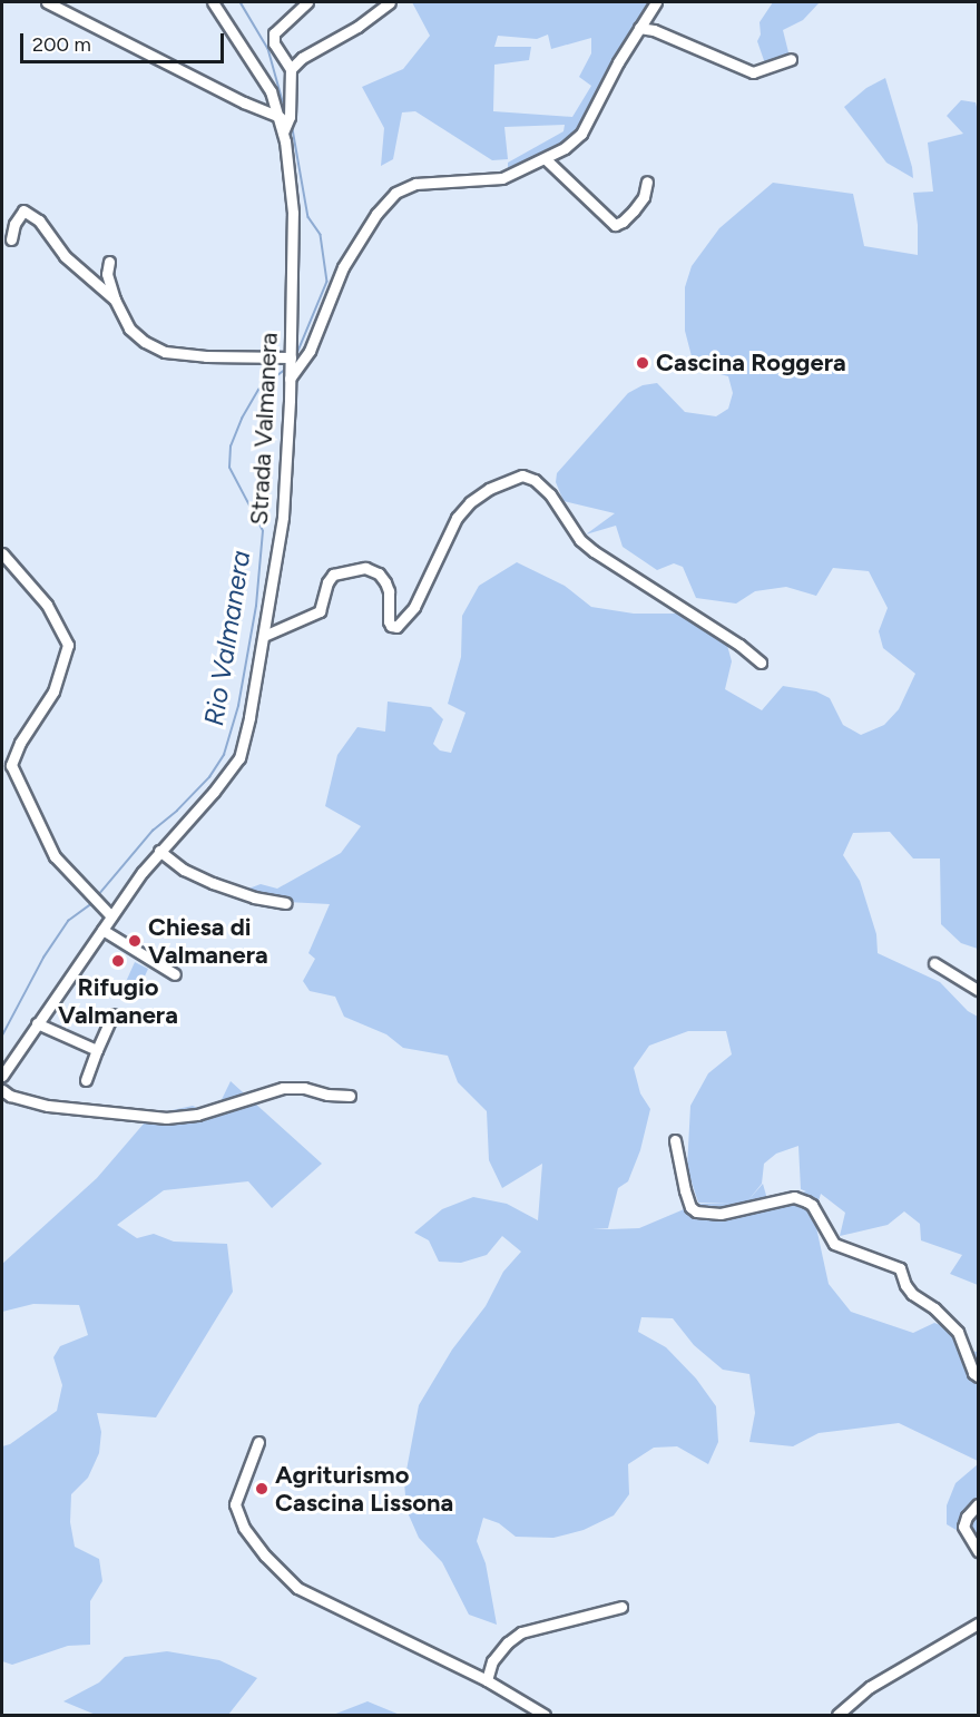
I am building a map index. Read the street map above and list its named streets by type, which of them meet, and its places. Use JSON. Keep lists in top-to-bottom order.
{
  "streets": {
    "street": ["Strada Valmanera"]
  },
  "water": ["Rio Valmanera"],
  "places": [
    "Cascina Roggera",
    "Chiesa di Valmanera",
    "Rifugio Valmanera",
    "Agriturismo Cascina Lissona"
  ],
  "scale_bar": "200 m"
}
